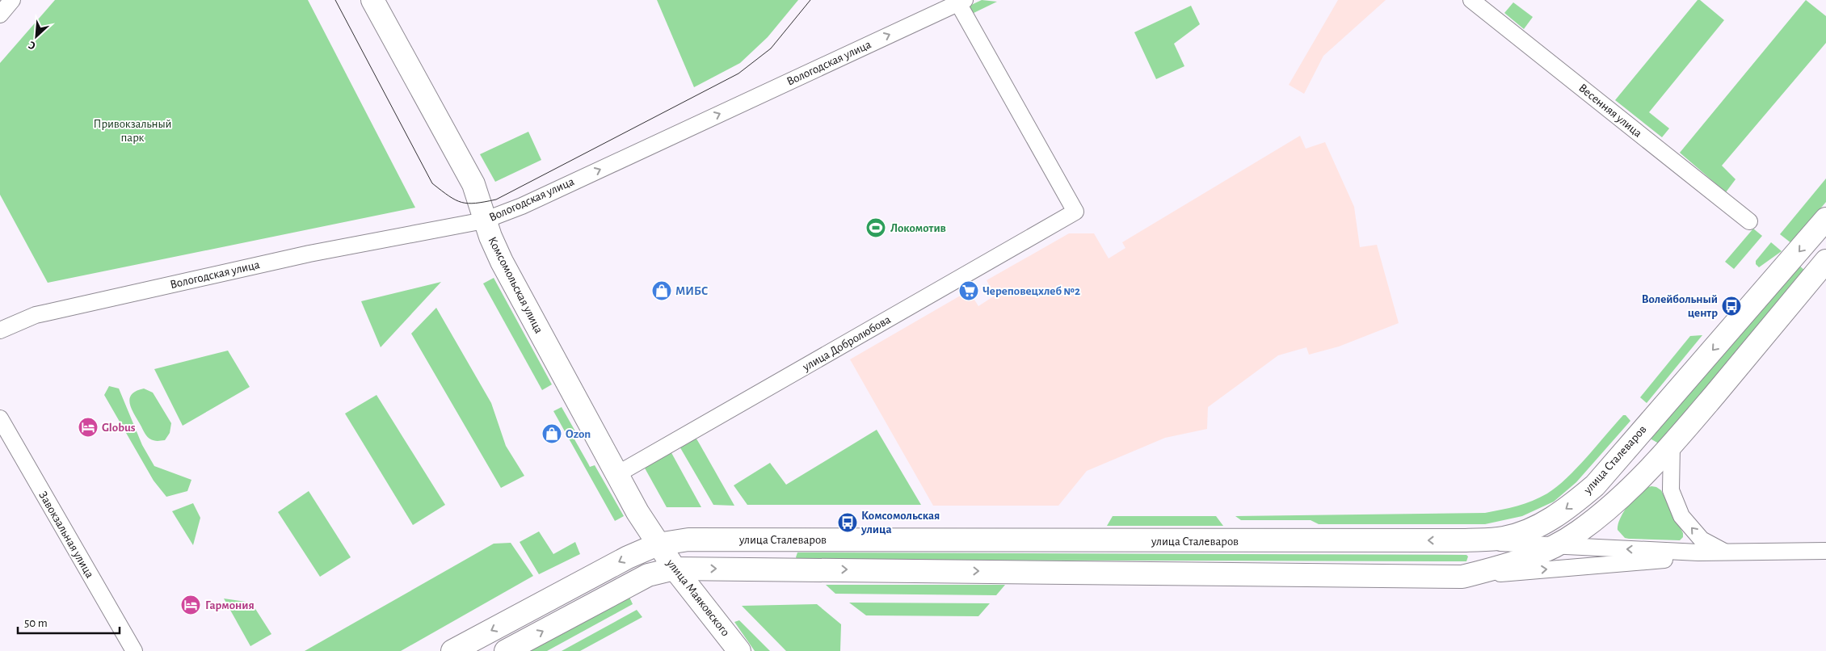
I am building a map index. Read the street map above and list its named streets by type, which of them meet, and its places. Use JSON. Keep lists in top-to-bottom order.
{
  "streets": {
    "main road": ["Комсомольская улица", "улица Сталеваров", "улица Маяковского"],
    "street": [
      "Вологодская улица",
      "Весенняя улица",
      "улица Добролюбова",
      "Завокзальная улица"
    ]
  },
  "crossings": [
    ["Вологодская улица", "Комсомольская улица"],
    ["Вологодская улица", "улица Добролюбова"],
    ["Комсомольская улица", "улица Добролюбова"],
    ["Комсомольская улица", "улица Сталеваров"],
    ["Комсомольская улица", "улица Маяковского"],
    ["улица Сталеваров", "улица Маяковского"]
  ],
  "one_way": ["Вологодская улица"],
  "parks": ["Привокзальный парк"],
  "places": {
    "sports": ["Локомотив"],
    "shop": ["МИБС", "Ozon"],
    "supermarket": ["Череповецхлеб №2"],
    "bus stop": ["Волейбольный центр", "Комсомольская улица"],
    "hotel": ["Globus", "Гармония"]
  },
  "scale_bar": "50 m",
  "north": "bottom left"
}
